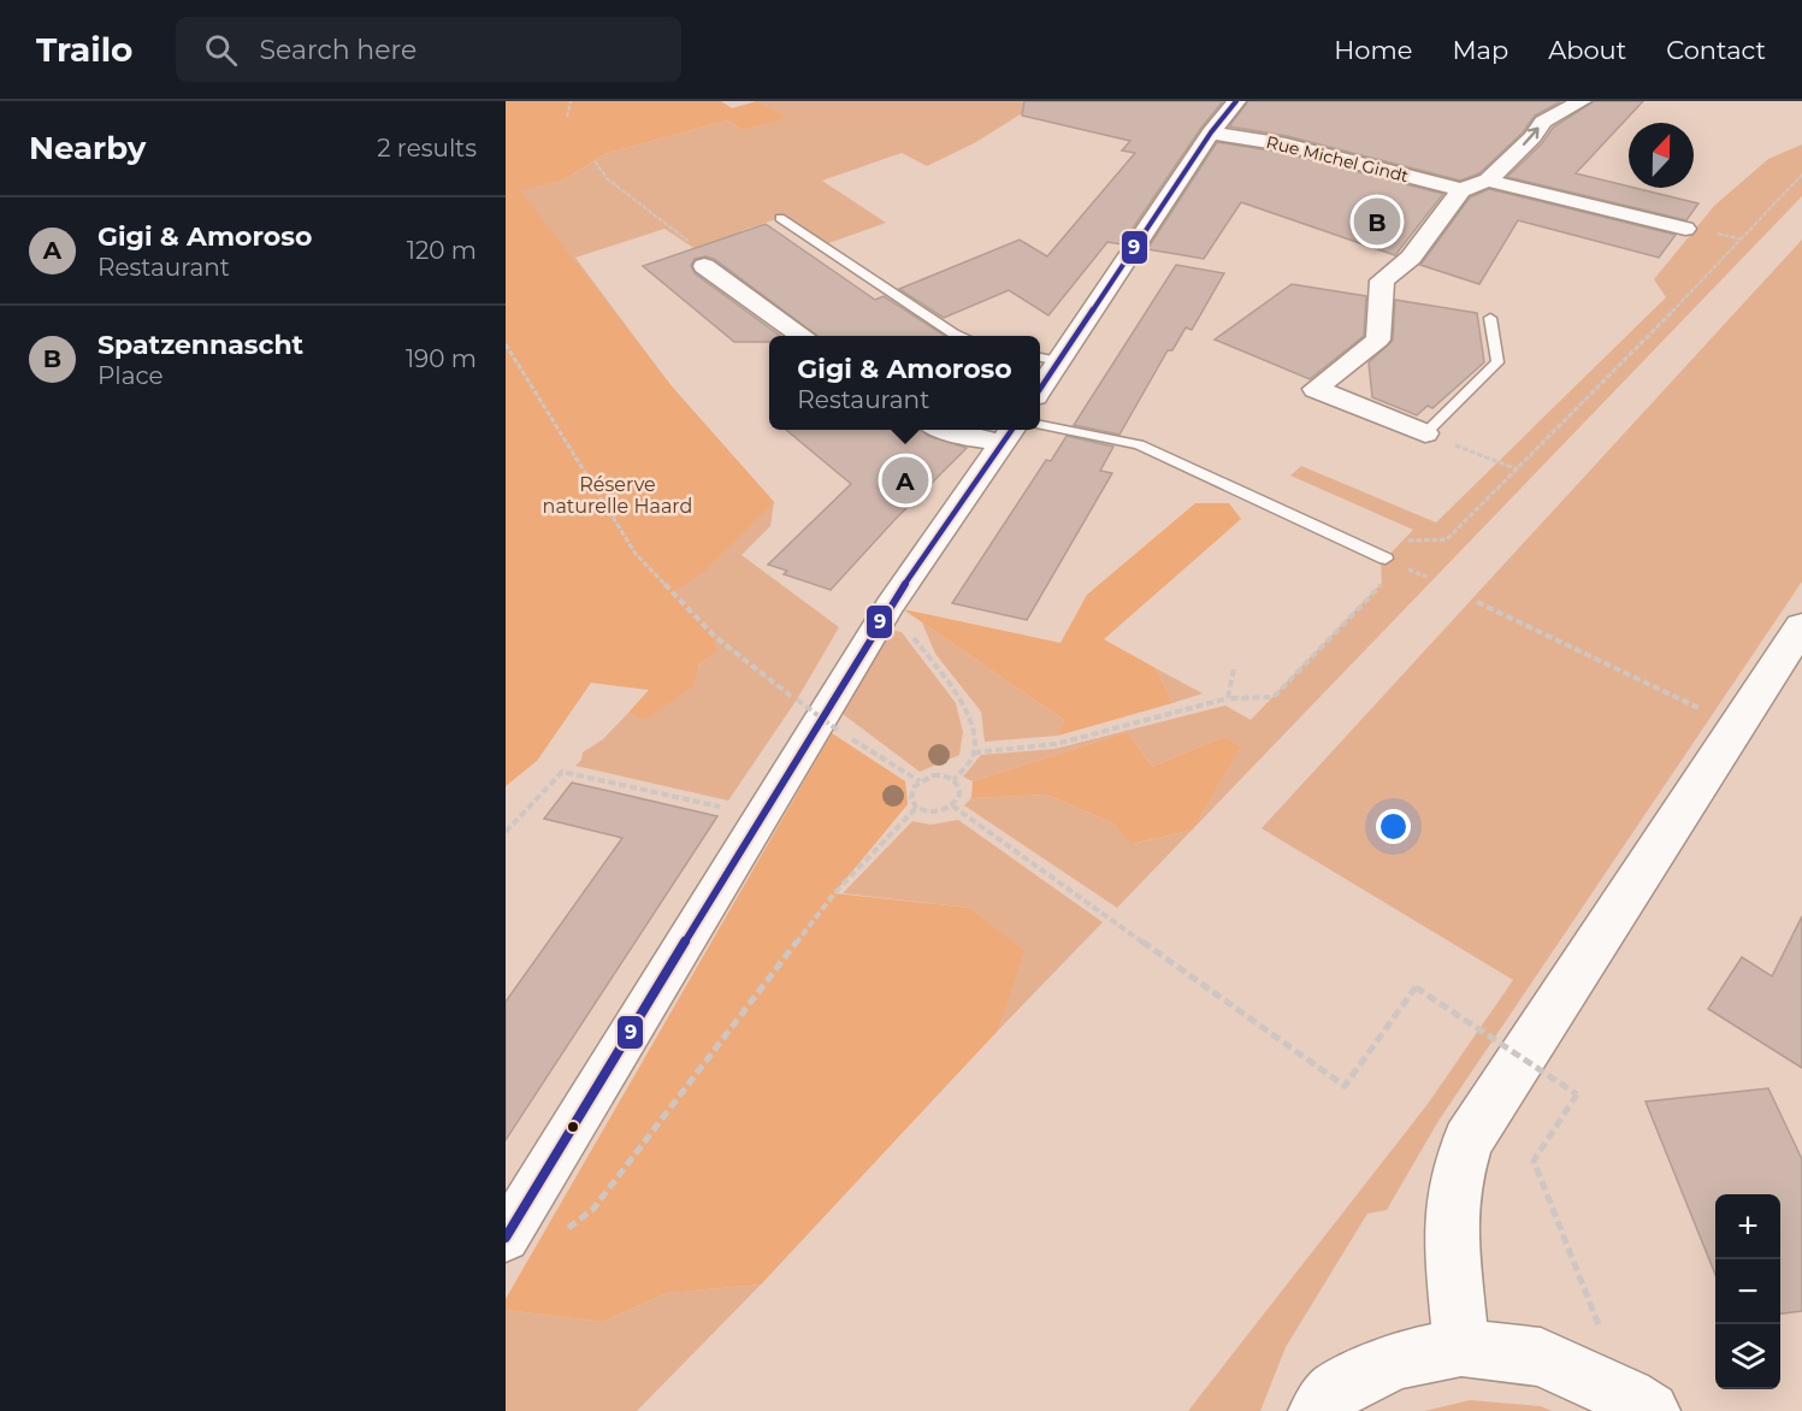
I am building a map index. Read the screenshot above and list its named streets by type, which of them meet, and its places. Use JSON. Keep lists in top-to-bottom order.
{
  "streets": {
    "street": ["Rue Michel Gindt"]
  },
  "parks": ["Réserve naturelle Haard"],
  "lines": ["transit line 9"],
  "north": "top",
  "page": {
    "header": "Trailo",
    "search": "Search here",
    "nav": [
      "Home",
      "Map",
      "About",
      "Contact"
    ],
    "heading": ["Nearby", "2 results"],
    "list": [
      {
        "mark": "A",
        "name": "Gigi & Amoroso",
        "note": "Restaurant",
        "value": "120 m"
      },
      {
        "mark": "B",
        "name": "Spatzennascht",
        "note": "Place",
        "value": "190 m"
      }
    ],
    "pins": ["B", "A"],
    "popup": ["Gigi & Amoroso", "Restaurant"],
    "map_buttons": ["+", "−"]
  }
}
